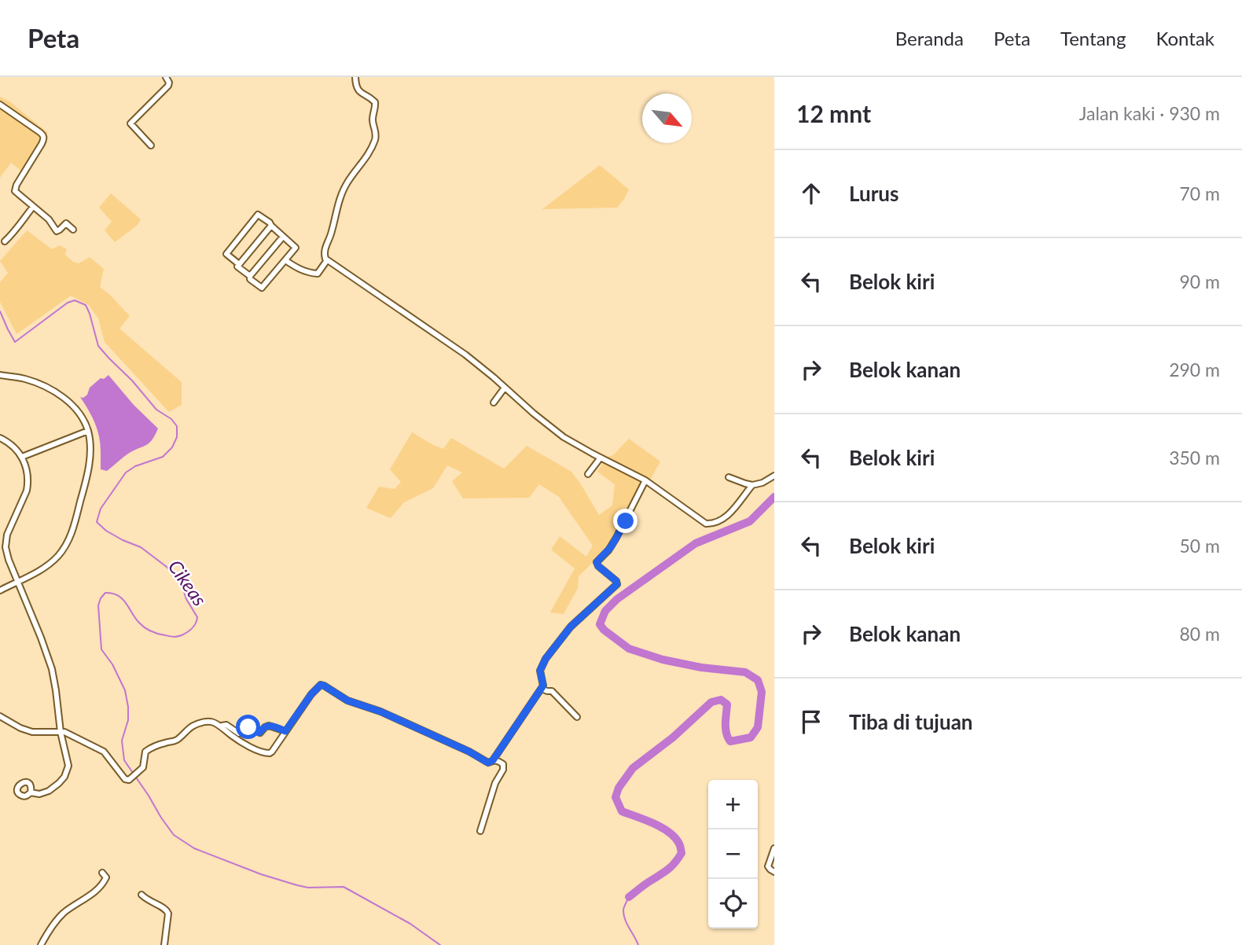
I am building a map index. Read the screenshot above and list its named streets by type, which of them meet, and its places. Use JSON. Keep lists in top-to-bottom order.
{
  "water": ["Cikeas"],
  "north": "bottom right",
  "page": {
    "header": "Peta",
    "nav": [
      "Beranda",
      "Peta",
      "Tentang",
      "Kontak"
    ],
    "heading": ["12 mnt", "Jalan kaki · 930 m"],
    "list": [
      ["Lurus", "70 m"],
      ["Belok kiri", "90 m"],
      ["Belok kanan", "290 m"],
      ["Belok kiri", "350 m"],
      ["Belok kiri", "50 m"],
      ["Belok kanan", "80 m"],
      "Tiba di tujuan"
    ],
    "map_buttons": ["+", "−"]
  }
}
